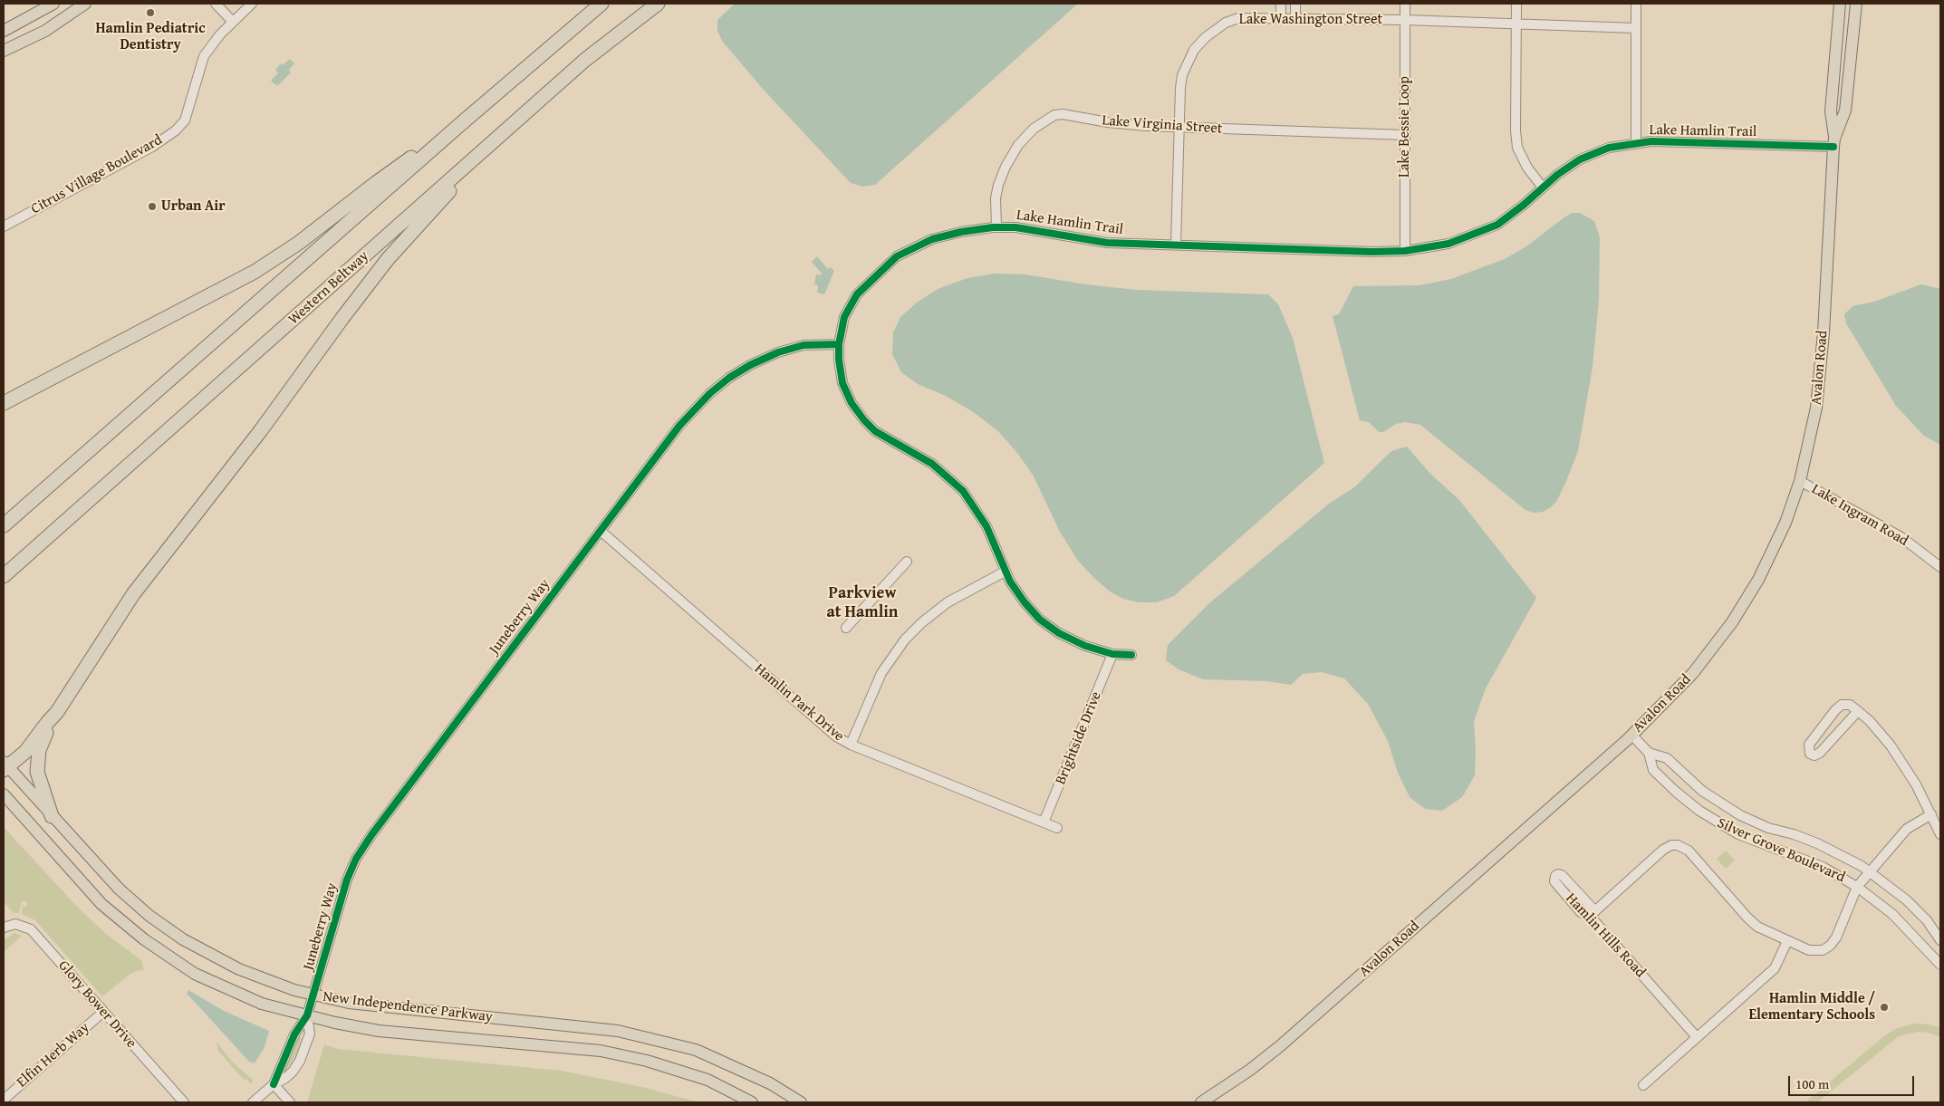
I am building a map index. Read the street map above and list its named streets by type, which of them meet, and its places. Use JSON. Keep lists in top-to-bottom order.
{
  "streets": {
    "highway": ["Western Beltway"],
    "main road": ["Avalon Road", "New Independence Parkway"],
    "street": [
      "Lake Washington Street",
      "Lake Virginia Street",
      "Lake Bessie Loop",
      "Lake Hamlin Trail",
      "Citrus Village Boulevard",
      "Lake Ingram Road",
      "Juneberry Way",
      "Hamlin Park Drive",
      "Brightside Drive",
      "Silver Grove Boulevard",
      "Hamlin Hills Road",
      "Glory Bower Drive",
      "Elfin Herb Way"
    ]
  },
  "crossings": [
    ["Lake Washington Street", "Lake Virginia Street"],
    ["Lake Washington Street", "Lake Bessie Loop"],
    ["Lake Washington Street", "Lake Hamlin Trail"],
    ["Lake Virginia Street", "Lake Bessie Loop"],
    ["Lake Virginia Street", "Lake Hamlin Trail"],
    ["Lake Bessie Loop", "Lake Hamlin Trail"],
    ["Lake Hamlin Trail", "Avalon Road"],
    ["Lake Hamlin Trail", "Juneberry Way"],
    ["Lake Hamlin Trail", "Brightside Drive"],
    ["Avalon Road", "Lake Ingram Road"],
    ["Avalon Road", "Silver Grove Boulevard"],
    ["Juneberry Way", "Hamlin Park Drive"],
    ["Juneberry Way", "New Independence Parkway"],
    ["Hamlin Park Drive", "Brightside Drive"],
    ["Glory Bower Drive", "Elfin Herb Way"]
  ],
  "districts": ["Parkview at Hamlin"],
  "places": ["Hamlin Pediatric Dentistry", "Urban Air", "Hamlin Middle / Elementary Schools"],
  "scale_bar": "100 m"
}
